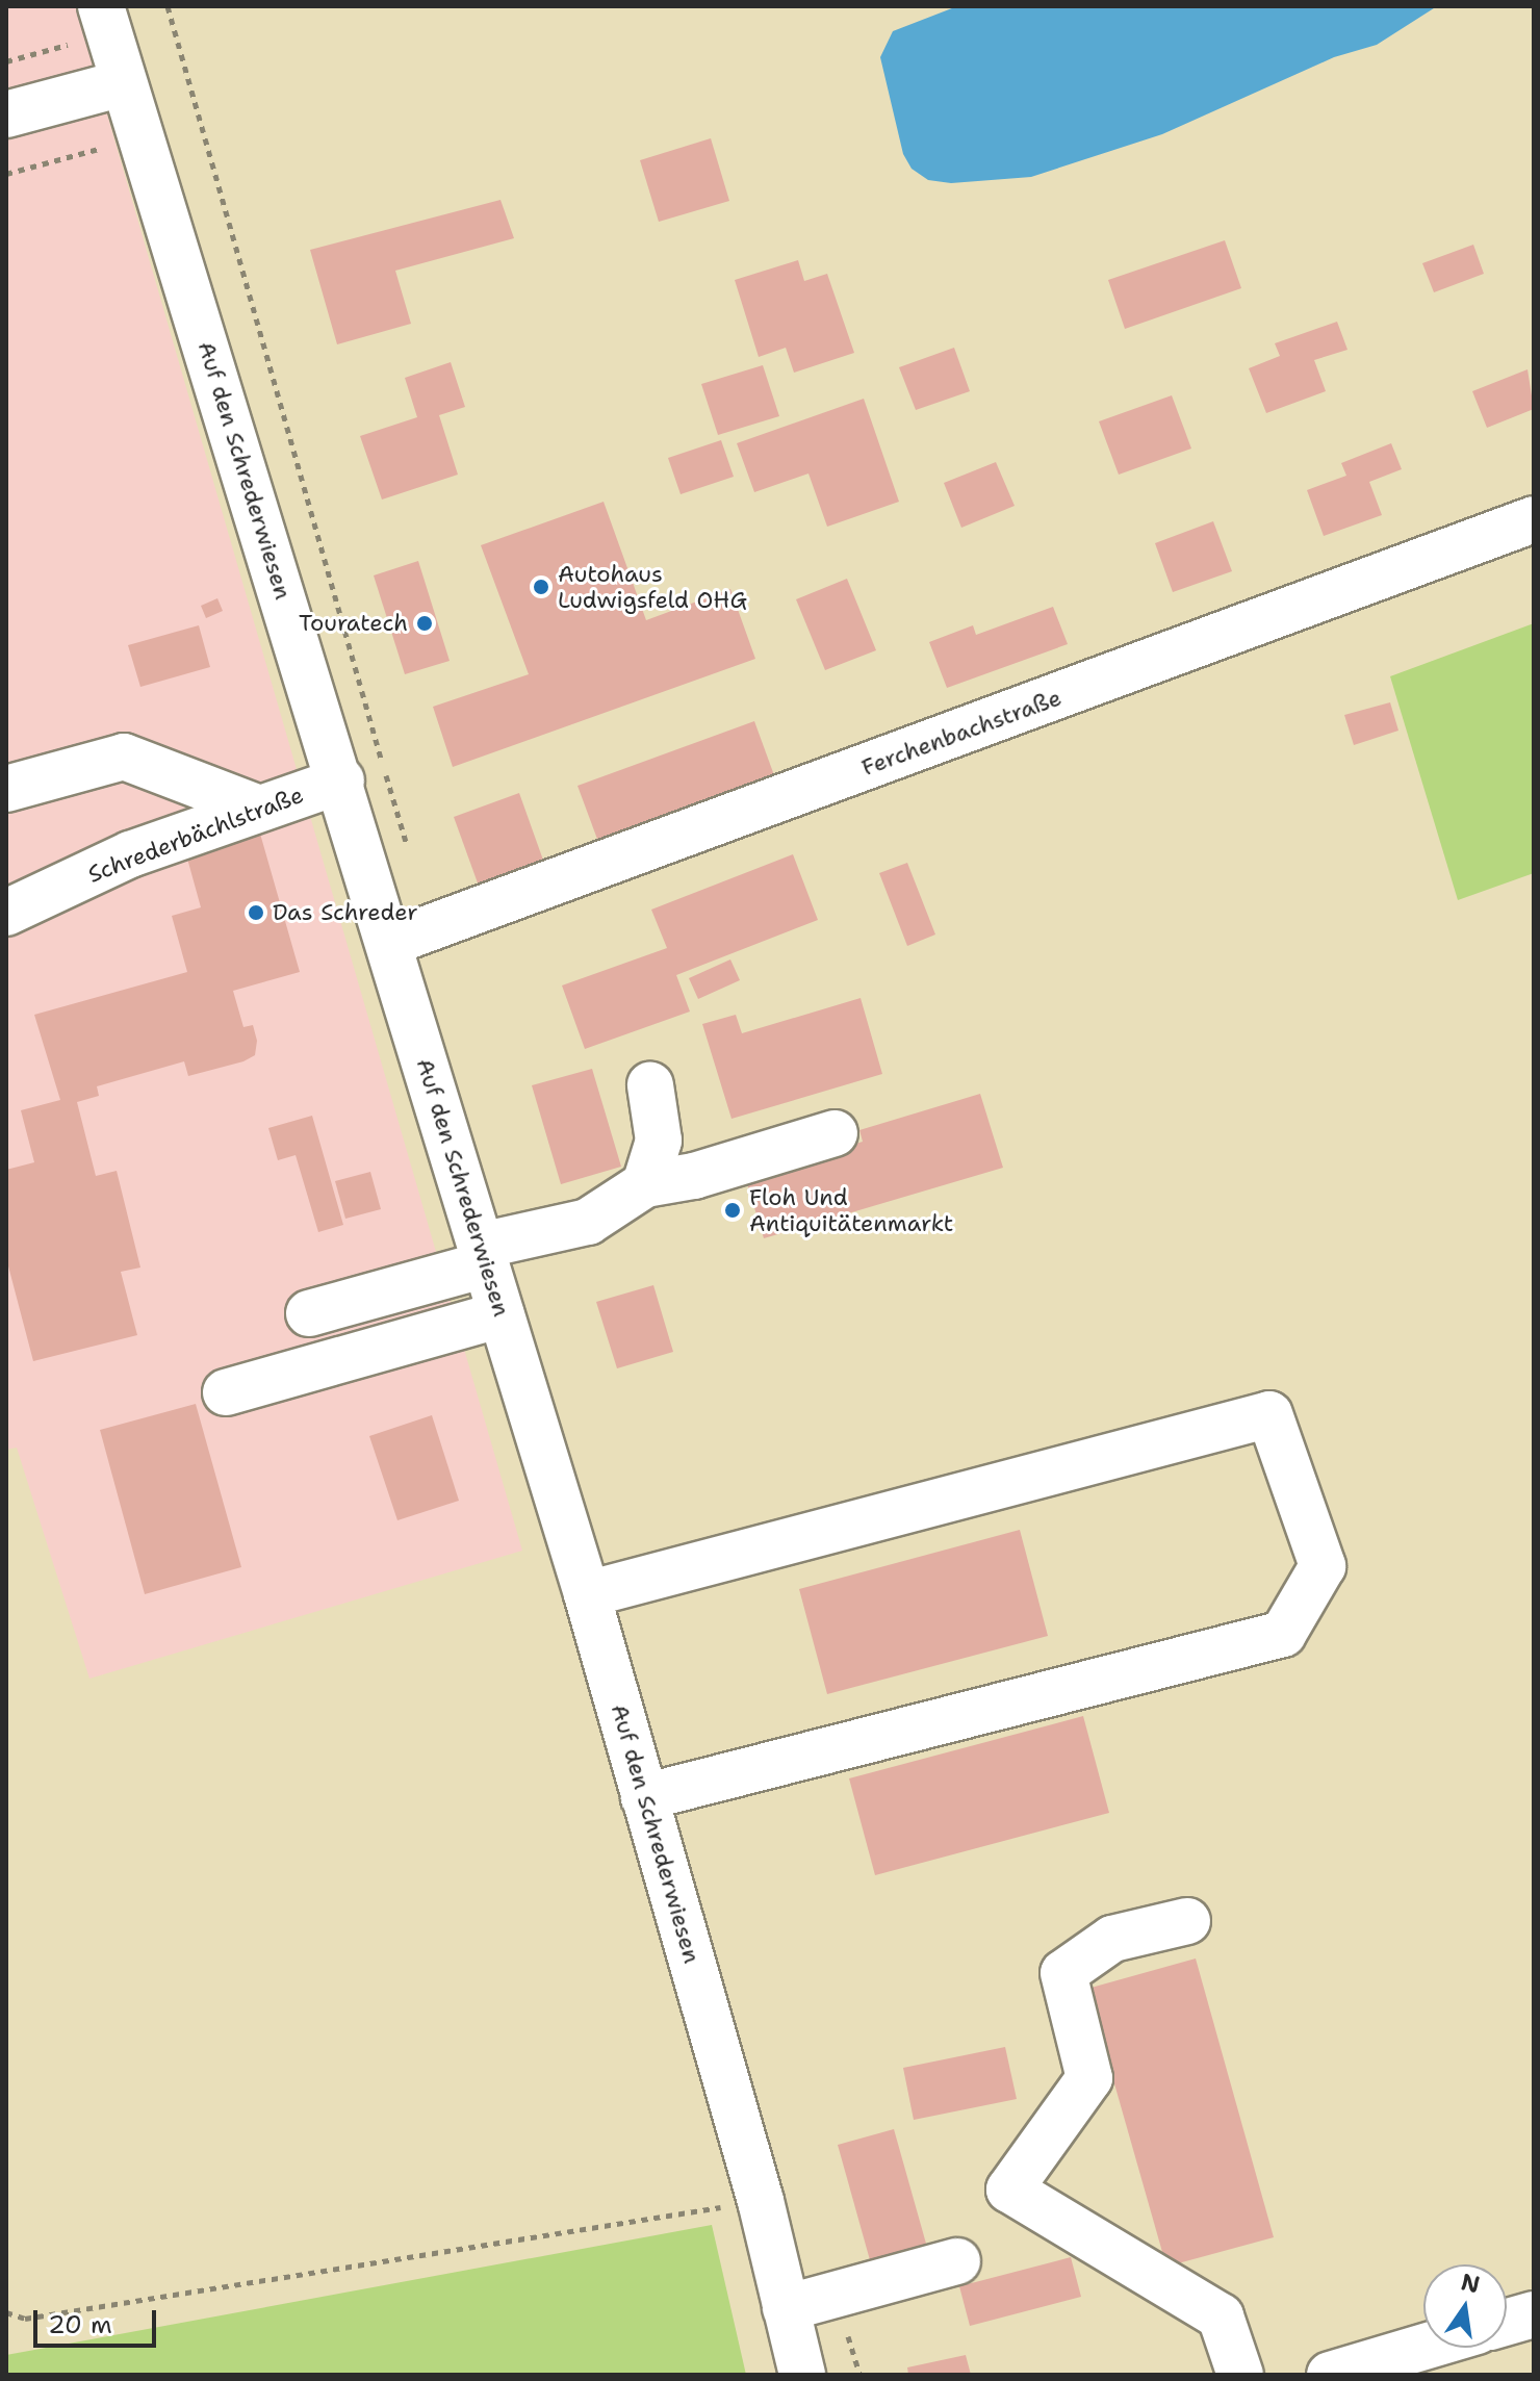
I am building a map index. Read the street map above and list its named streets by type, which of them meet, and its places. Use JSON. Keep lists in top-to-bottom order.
{
  "streets": {
    "street": ["Auf den Schrederwiesen", "Ferchenbachstraße", "Schrederbächlstraße"]
  },
  "crossings": [
    ["Auf den Schrederwiesen", "Ferchenbachstraße"],
    ["Auf den Schrederwiesen", "Schrederbächlstraße"]
  ],
  "places": [
    "Autohaus Ludwigsfeld OHG",
    "Touratech",
    "Das Schreder",
    "Floh Und Antiquitätenmarkt"
  ],
  "scale_bar": "20 m",
  "north": "top"
}
